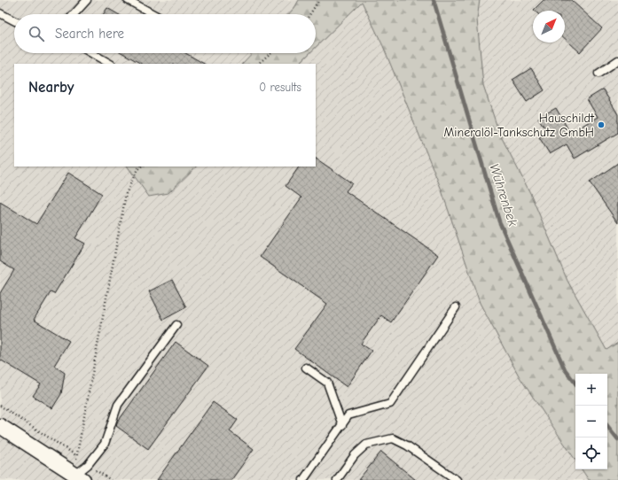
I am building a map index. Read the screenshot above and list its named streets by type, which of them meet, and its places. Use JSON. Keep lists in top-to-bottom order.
{
  "water": ["Wührenbek"],
  "places": ["Hauschildt Mineralöl-Tankschutz GmbH"],
  "north": "top right",
  "page": {
    "search": "Search here",
    "heading": ["Nearby", "0 results"],
    "map_buttons": ["+", "−"]
  }
}
